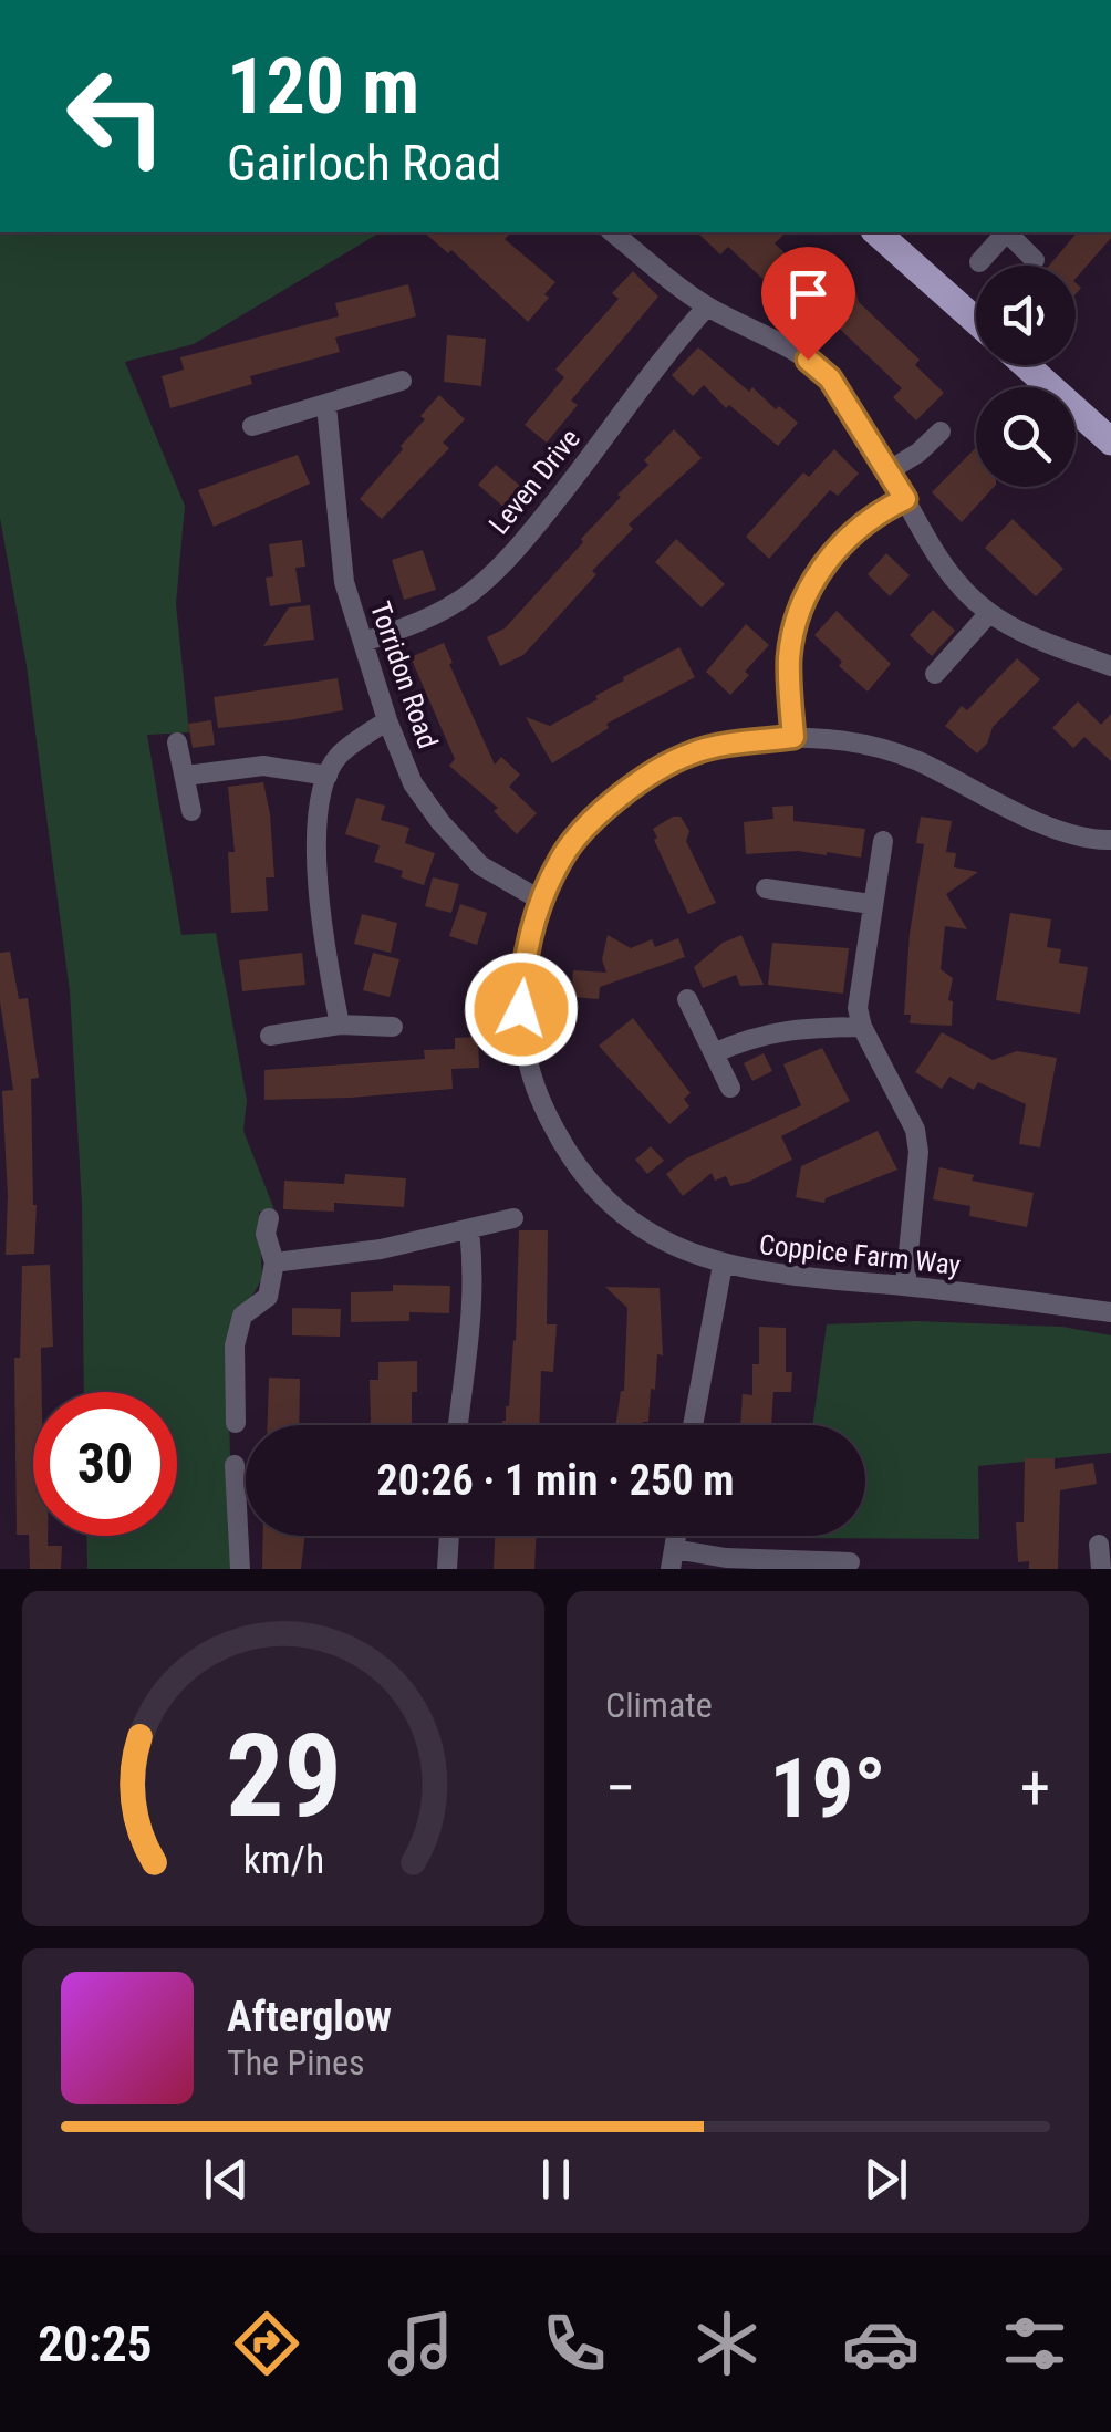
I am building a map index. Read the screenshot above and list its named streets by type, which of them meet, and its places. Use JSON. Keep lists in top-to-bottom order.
{
  "streets": {
    "street": ["Leven Drive", "Torridon Road", "Coppice Farm Way"]
  },
  "crossings": [
    ["Leven Drive", "Torridon Road"],
    ["Torridon Road", "Coppice Farm Way"]
  ],
  "page": {
    "turn": ["120 m", "Gairloch Road"],
    "limit": "30",
    "trip": "20:26 · 1 min · 250 m",
    "tile": "Climate",
    "heat": ["−", "19°", "+"],
    "song": ["Afterglow", "The Pines"],
    "tabs": "20:25",
    "gauge": ["29", "km/h"]
  }
}
